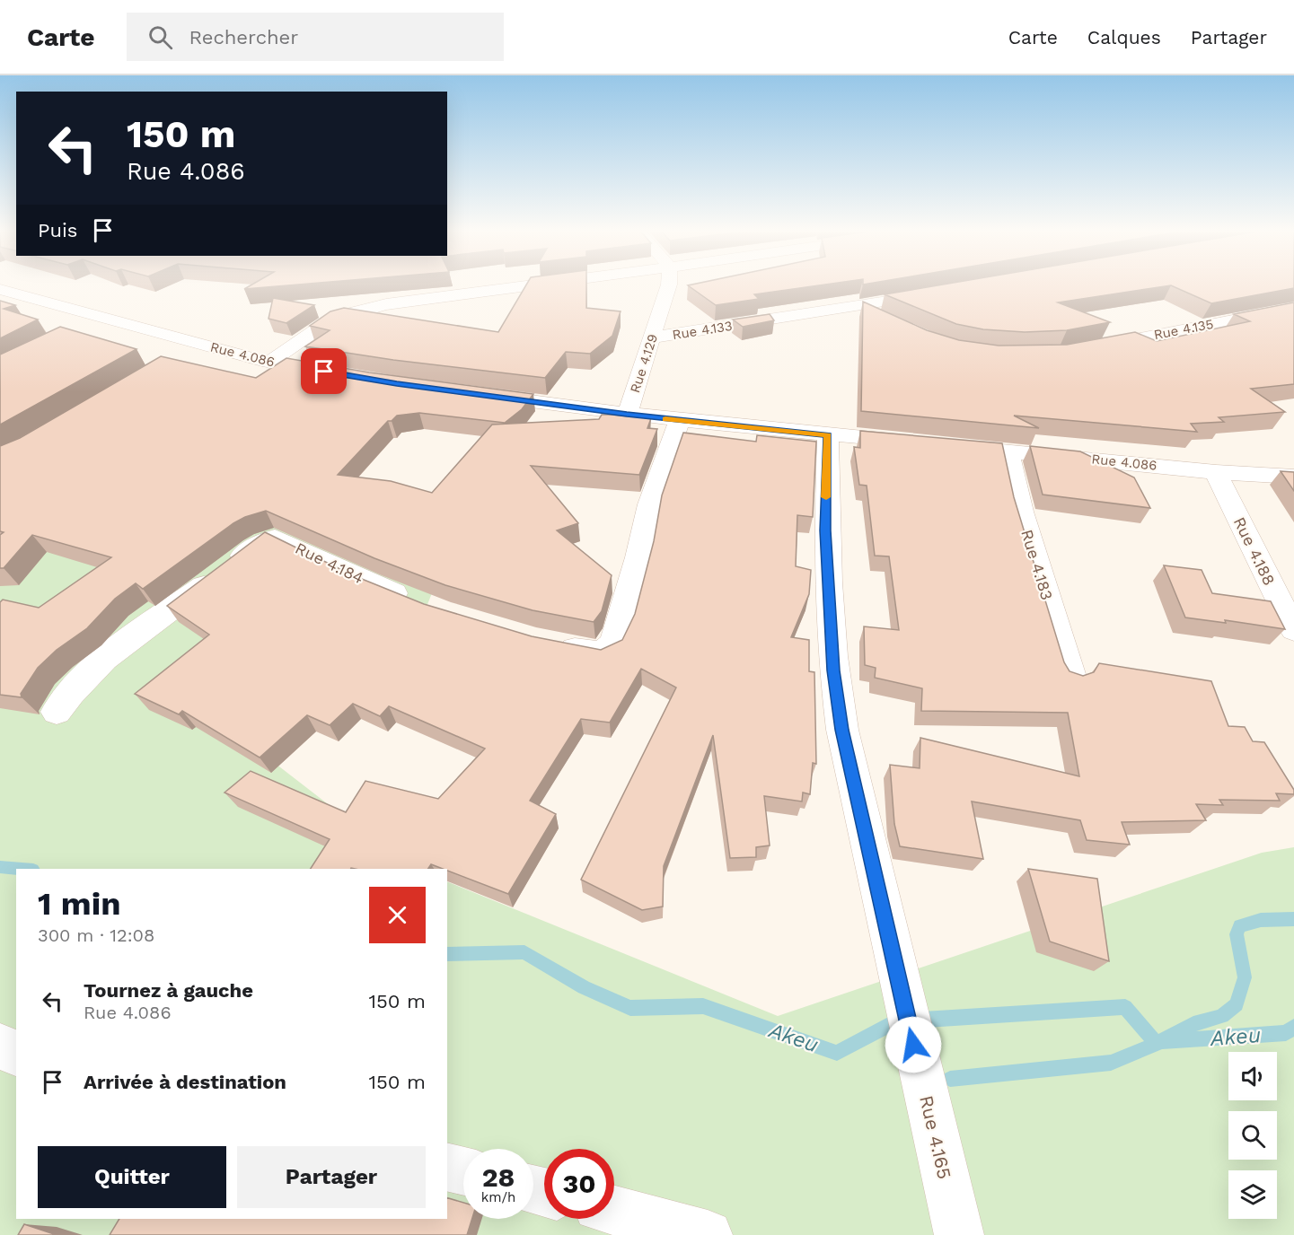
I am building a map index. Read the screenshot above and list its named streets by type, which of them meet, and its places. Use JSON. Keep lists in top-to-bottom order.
{
  "streets": {
    "street": [
      "Rue 4.135",
      "Rue 4.133",
      "Rue 4.086",
      "Rue 4.129",
      "Rue 4.188",
      "Rue 4.184",
      "Rue 4.183",
      "Rue 4.165"
    ]
  },
  "crossings": [
    ["Rue 4.133", "Rue 4.129"],
    ["Rue 4.086", "Rue 4.188"],
    ["Rue 4.086", "Rue 4.183"]
  ],
  "water": ["Akeu"],
  "page": {
    "header": "Carte",
    "search": "Rechercher",
    "nav": ["Carte", "Calques", "Partager"],
    "turn": ["150 m", "Rue 4.086"],
    "then": "Puis",
    "heading": ["1 min", "300 m · 12:08"],
    "list": [
      {
        "name": "Tournez à gauche",
        "note": "Rue 4.086",
        "value": "150 m"
      },
      {
        "name": "Arrivée à destination",
        "value": "150 m"
      }
    ],
    "buttons": ["Quitter", "Partager"],
    "speed": "28 km/h",
    "limit": "30"
  }
}
